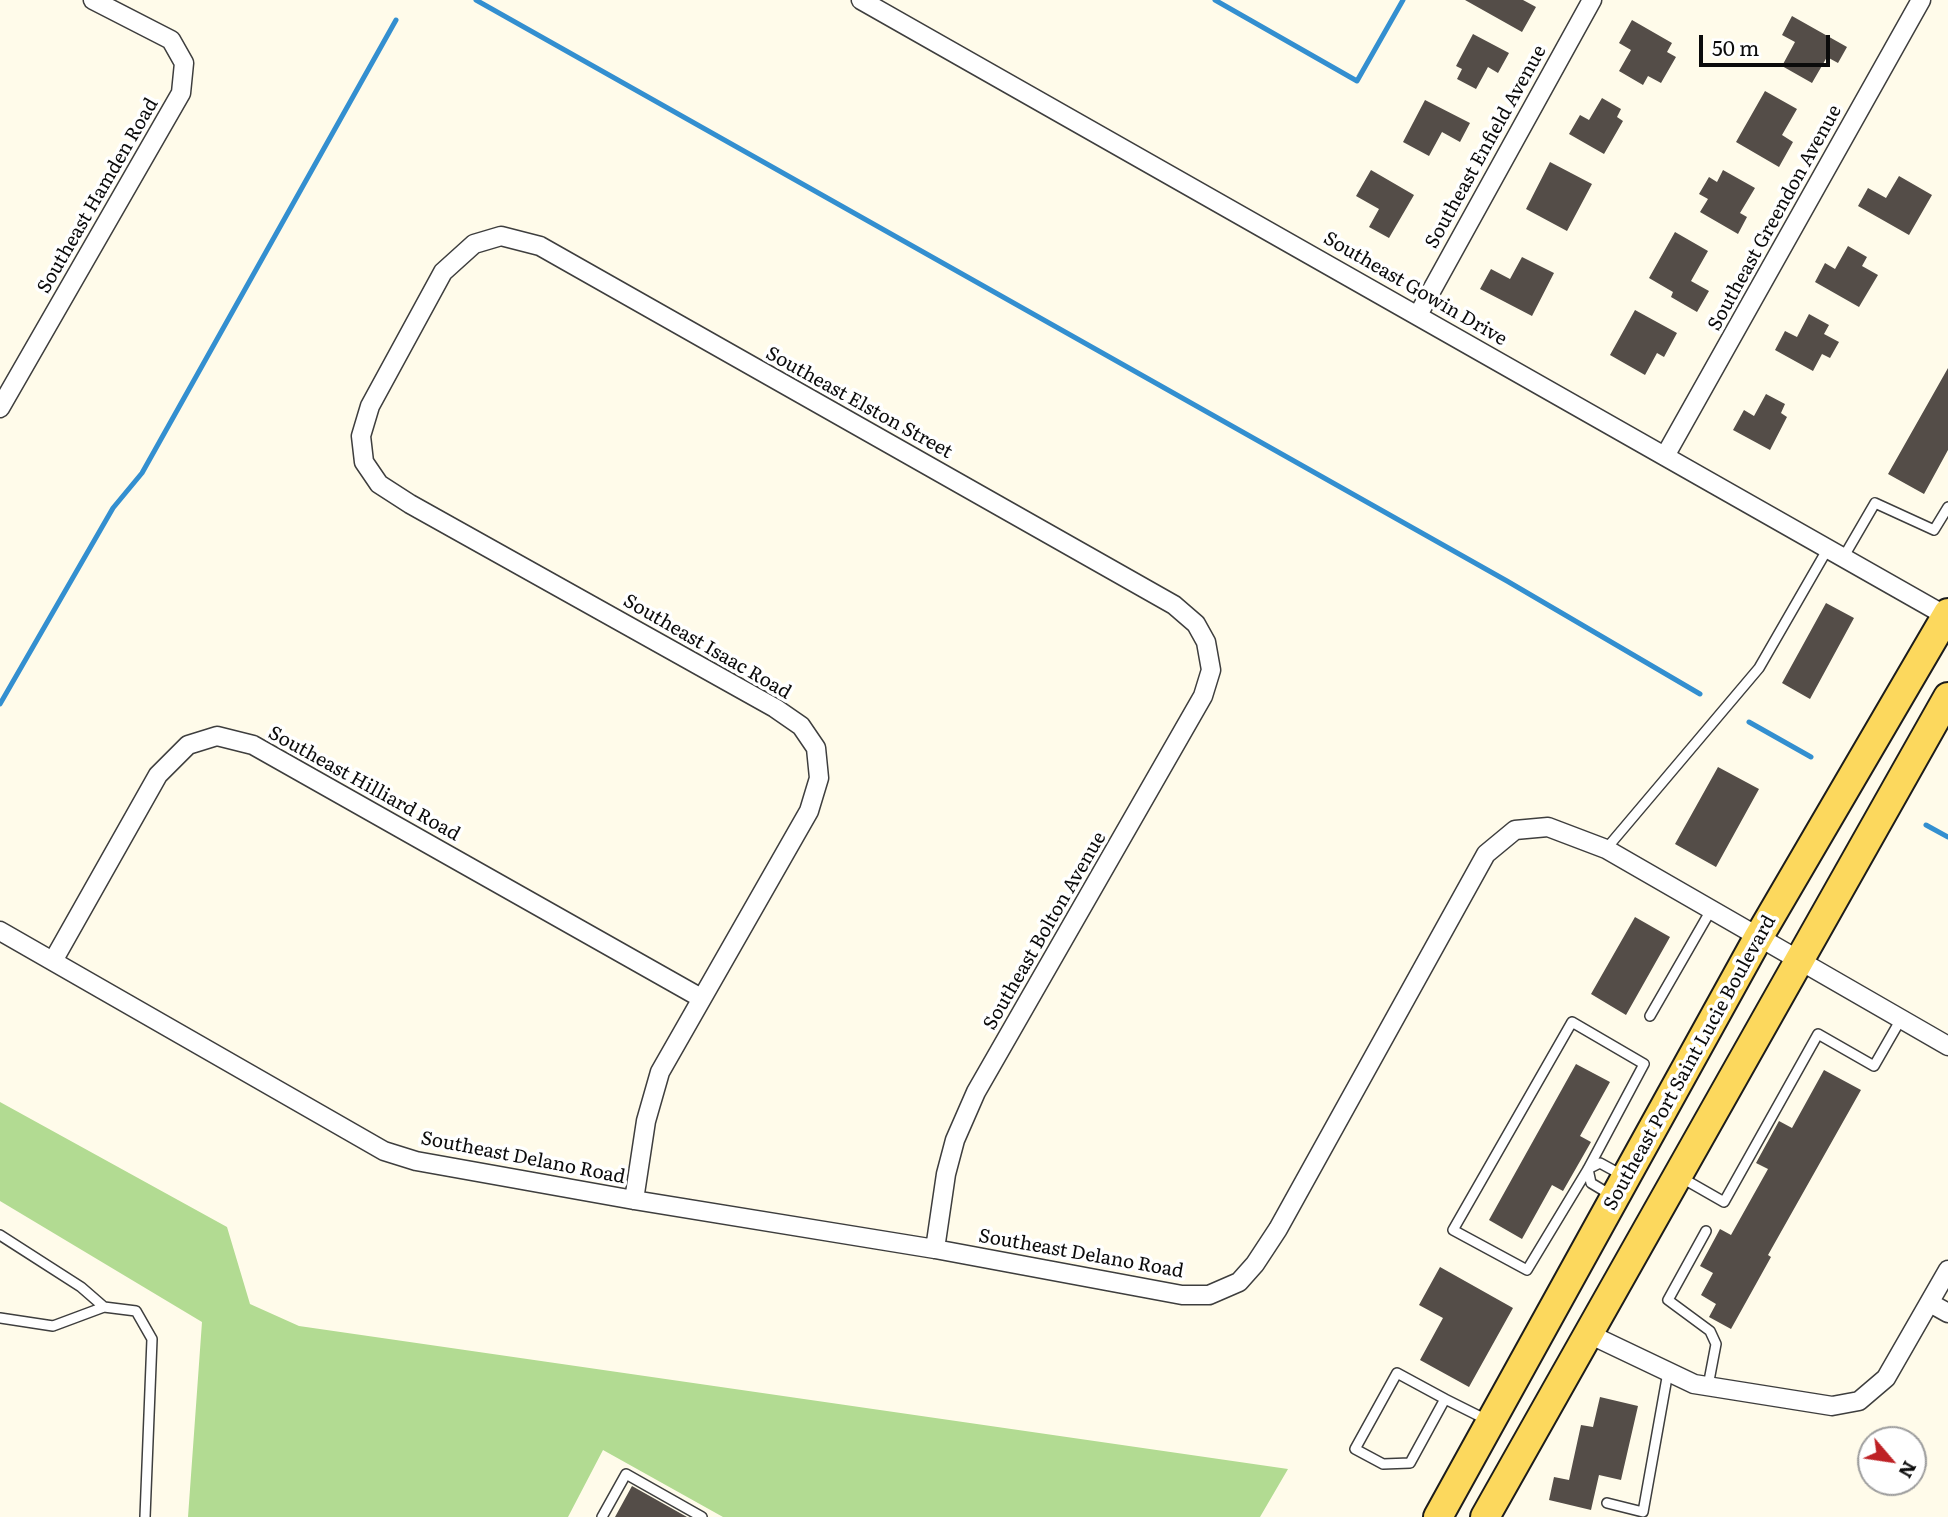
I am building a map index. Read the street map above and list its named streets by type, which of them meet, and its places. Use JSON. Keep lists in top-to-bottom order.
{
  "streets": {
    "main road": ["Southeast Port Saint Lucie Boulevard"],
    "street": [
      "Southeast Enfield Avenue",
      "Southeast Hamden Road",
      "Southeast Greendon Avenue",
      "Southeast Gowin Drive",
      "Southeast Elston Street",
      "Southeast Isaac Road",
      "Southeast Hilliard Road",
      "Southeast Bolton Avenue",
      "Southeast Delano Road"
    ]
  },
  "crossings": [
    ["Southeast Enfield Avenue", "Southeast Gowin Drive"],
    ["Southeast Greendon Avenue", "Southeast Gowin Drive"],
    ["Southeast Gowin Drive", "Southeast Port Saint Lucie Boulevard"],
    ["Southeast Elston Street", "Southeast Isaac Road"],
    ["Southeast Elston Street", "Southeast Bolton Avenue"],
    ["Southeast Isaac Road", "Southeast Hilliard Road"],
    ["Southeast Isaac Road", "Southeast Delano Road"],
    ["Southeast Hilliard Road", "Southeast Delano Road"],
    ["Southeast Bolton Avenue", "Southeast Delano Road"],
    ["Southeast Port Saint Lucie Boulevard", "Southeast Delano Road"]
  ],
  "scale_bar": "50 m",
  "north": "bottom right"
}
